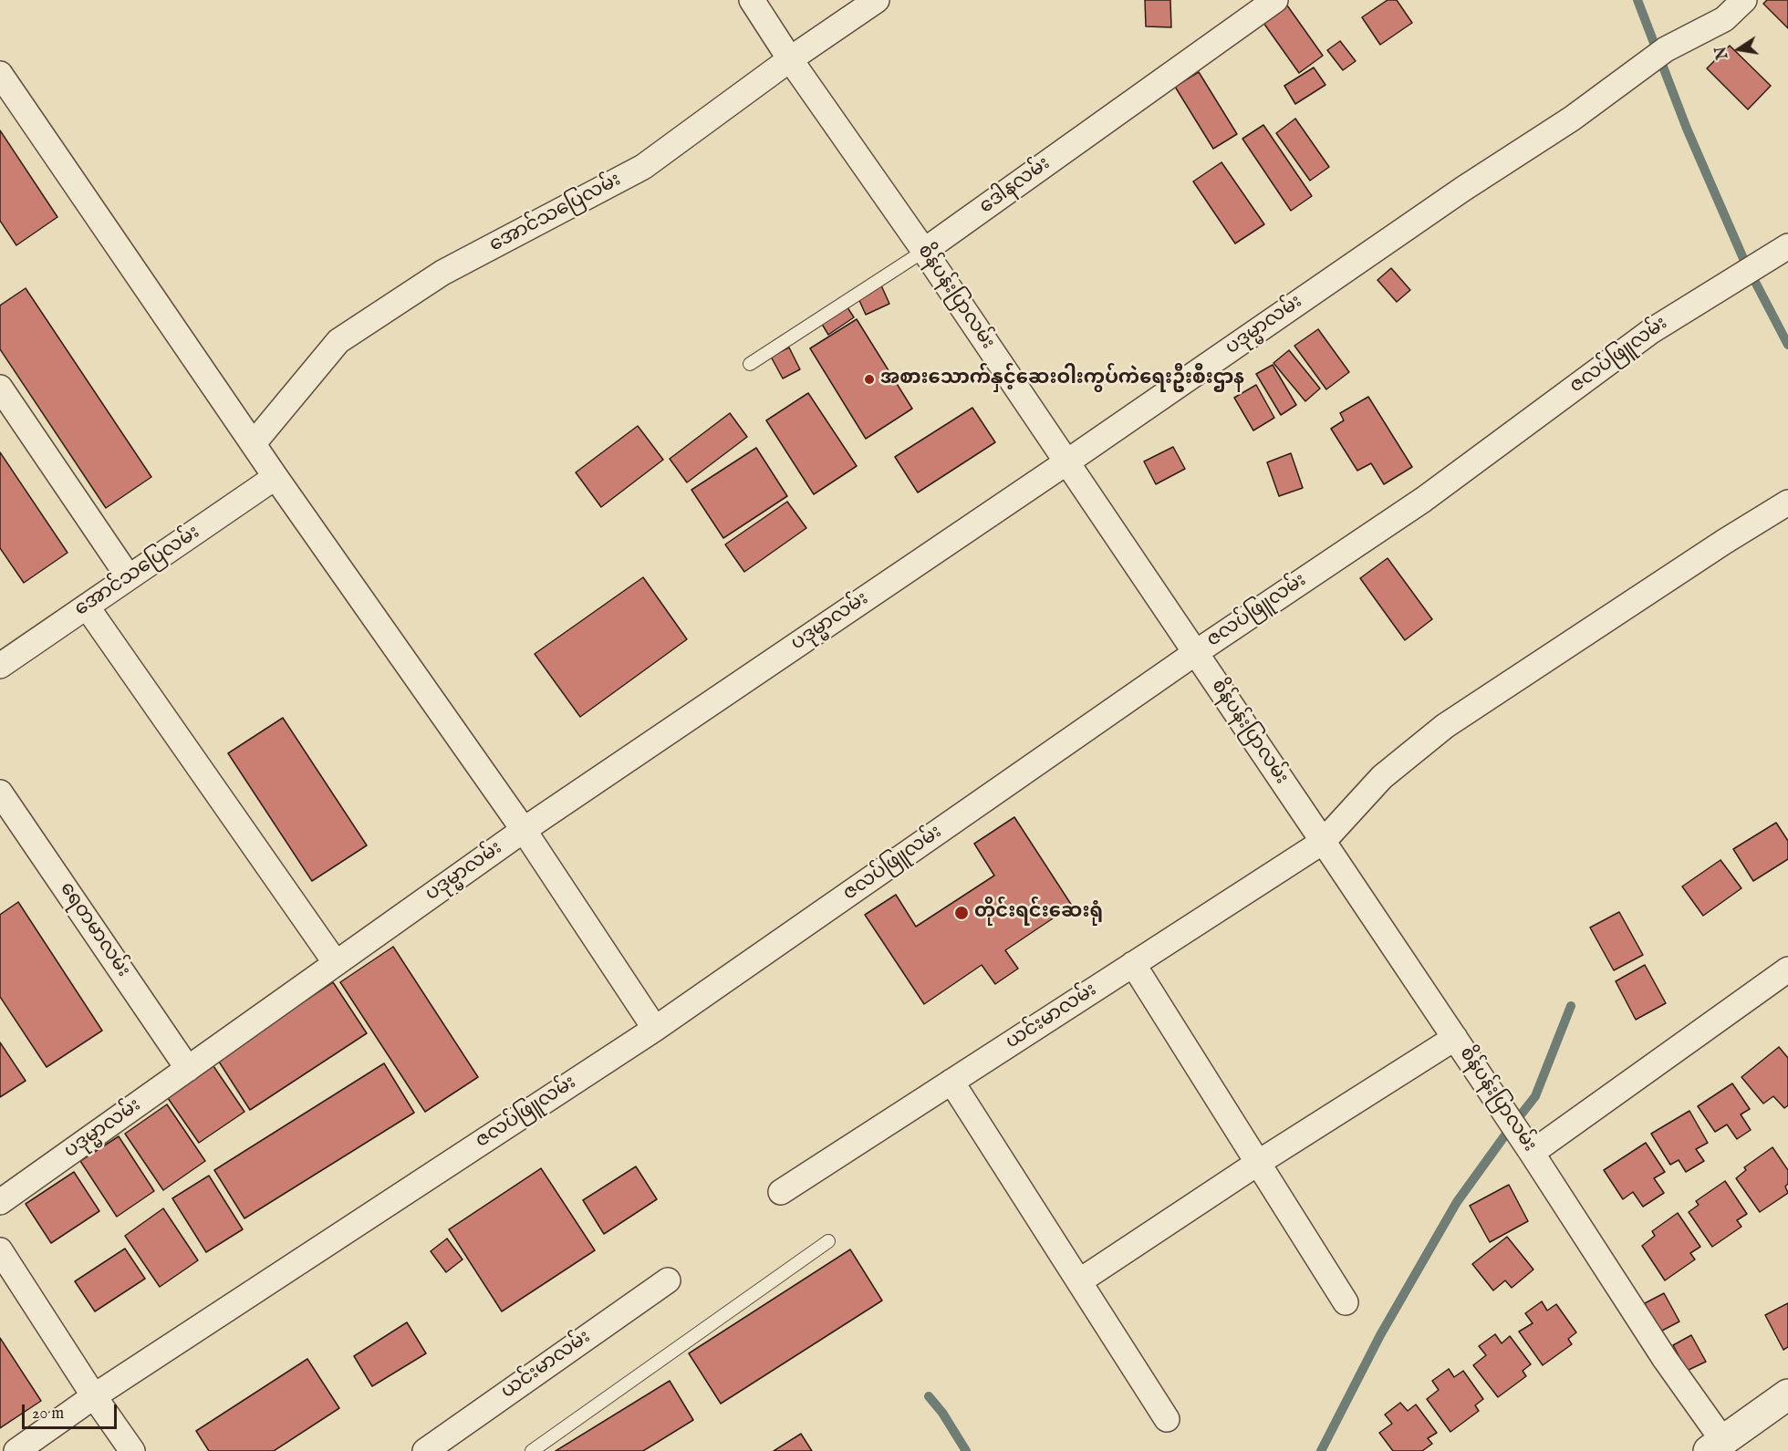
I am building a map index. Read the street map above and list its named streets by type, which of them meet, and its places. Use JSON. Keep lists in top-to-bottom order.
{
  "streets": {
    "street": [
      "ဒေါနလမ်း",
      "အောင်သပြေလမ်း",
      "စိန်ပန်းပြာလမ်း",
      "ပဒုမ္မာလမ်း",
      "ဇလပ်ဖြူလမ်း",
      "ရေတမာလမ်း",
      "ယင်းမာလမ်း"
    ]
  },
  "crossings": [
    ["ဒေါနလမ်း", "စိန်ပန်းပြာလမ်း"],
    ["အောင်သပြေလမ်း", "စိန်ပန်းပြာလမ်း"],
    ["စိန်ပန်းပြာလမ်း", "ပဒုမ္မာလမ်း"],
    ["စိန်ပန်းပြာလမ်း", "ဇလပ်ဖြူလမ်း"],
    ["စိန်ပန်းပြာလမ်း", "ယင်းမာလမ်း"],
    ["ပဒုမ္မာလမ်း", "ရေတမာလမ်း"]
  ],
  "places": ["အစားသောက်နှင့်ဆေးဝါးကွပ်ကဲရေးဦးစီးဌာန", "တိုင်းရင်းဆေးရုံ"],
  "scale_bar": "20 m",
  "north": "left"
}
